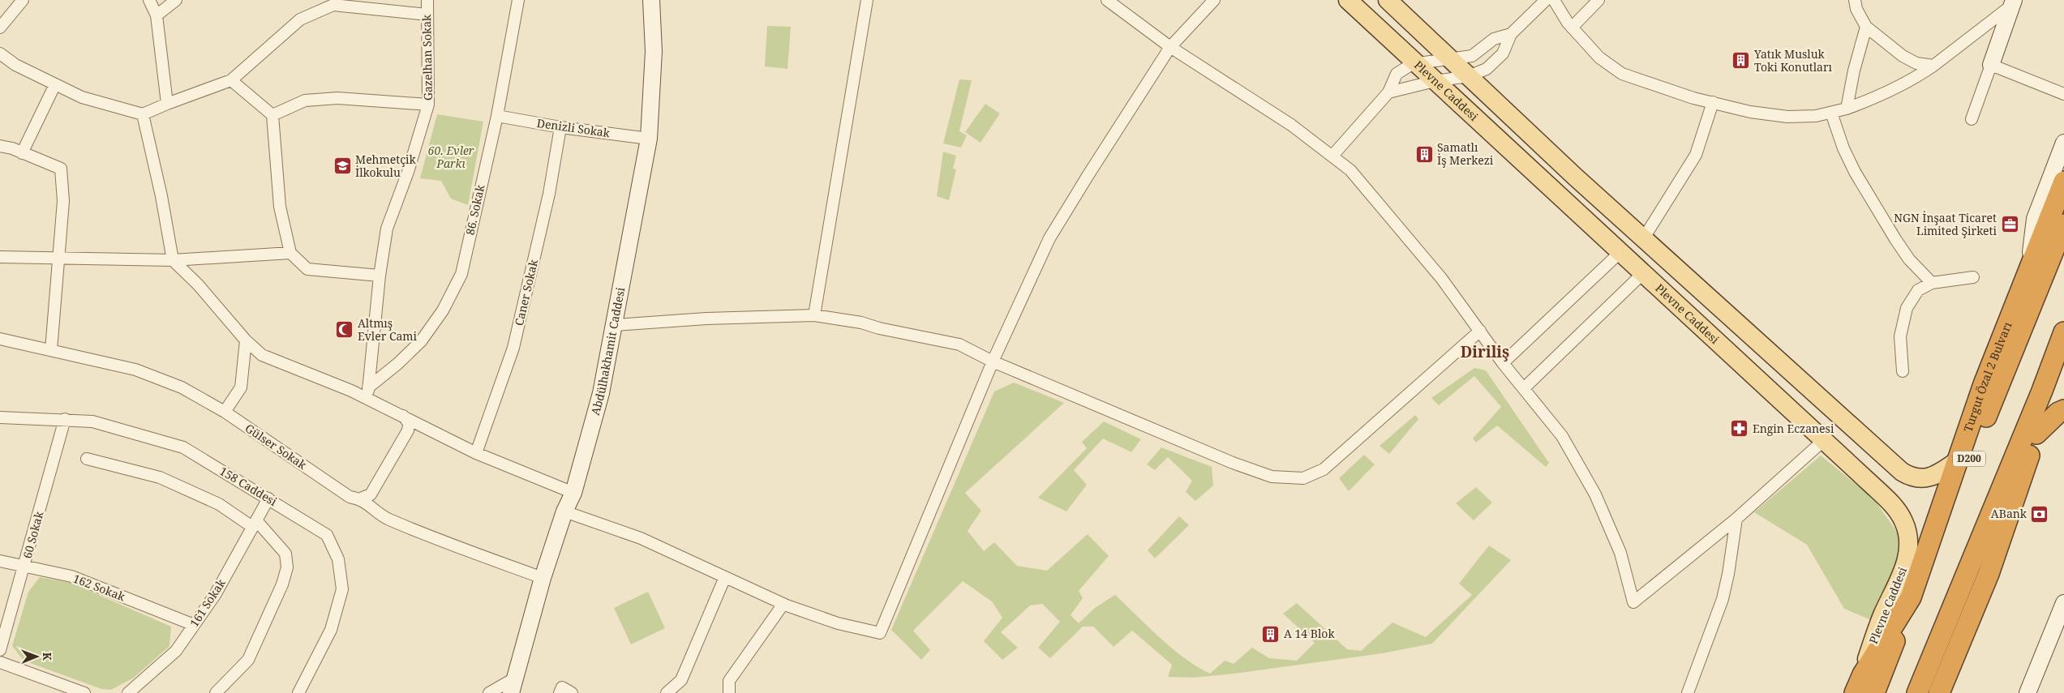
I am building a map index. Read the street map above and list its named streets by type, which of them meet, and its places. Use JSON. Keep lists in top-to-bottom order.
{
  "streets": {
    "highway": ["Turgut Özal 2 Bulvarı", "D200"],
    "main road": ["Plevne Caddesi", "Abdülhakhamit Caddesi"],
    "street": [
      "Gazelhan Sokak",
      "Denizli Sokak",
      "86. Sokak",
      "Caner Sokak",
      "Gülser Sokak",
      "158 Caddesi",
      "60 Sokak",
      "162 Sokak",
      "161 Sokak"
    ]
  },
  "crossings": [
    ["Gazelhan Sokak", "86. Sokak"],
    ["Plevne Caddesi", "Turgut Özal 2 Bulvarı"],
    ["Denizli Sokak", "86. Sokak"],
    ["Denizli Sokak", "Caner Sokak"],
    ["Denizli Sokak", "Abdülhakhamit Caddesi"],
    ["Abdülhakhamit Caddesi", "Gülser Sokak"],
    ["158 Caddesi", "60 Sokak"],
    ["158 Caddesi", "161 Sokak"],
    ["60 Sokak", "162 Sokak"],
    ["162 Sokak", "161 Sokak"]
  ],
  "districts": ["Diriliş"],
  "parks": ["60. Evler Parkı"],
  "places": {
    "building": ["Yatık Musluk Toki Konutları", "Samatlı İş Merkezi", "A 14 Blok"],
    "school or university": ["Mehmetçik İlkokulu"],
    "office": ["NGN İnşaat Ticaret Limited Şirketi"],
    "mosque": ["Altmış Evler Cami"],
    "pharmacy": ["Engin Eczanesi"],
    "bank": ["ABank"]
  },
  "north": "right"
}
